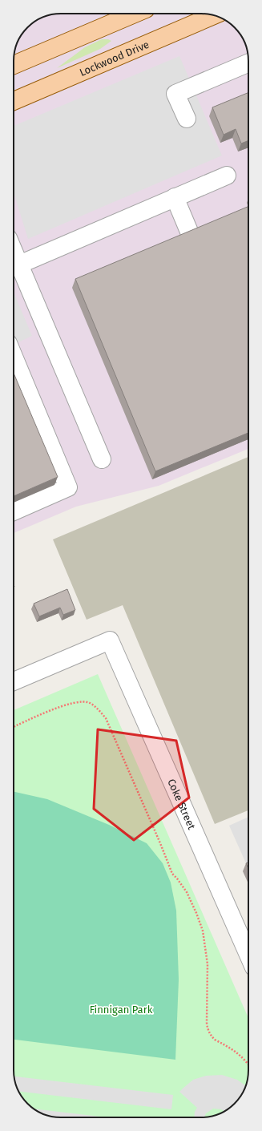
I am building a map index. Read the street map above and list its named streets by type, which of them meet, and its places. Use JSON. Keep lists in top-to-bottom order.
{
  "streets": {
    "main road": ["Lockwood Drive"],
    "street": ["Coke Street"]
  },
  "parks": ["Finnigan Park"]
}
